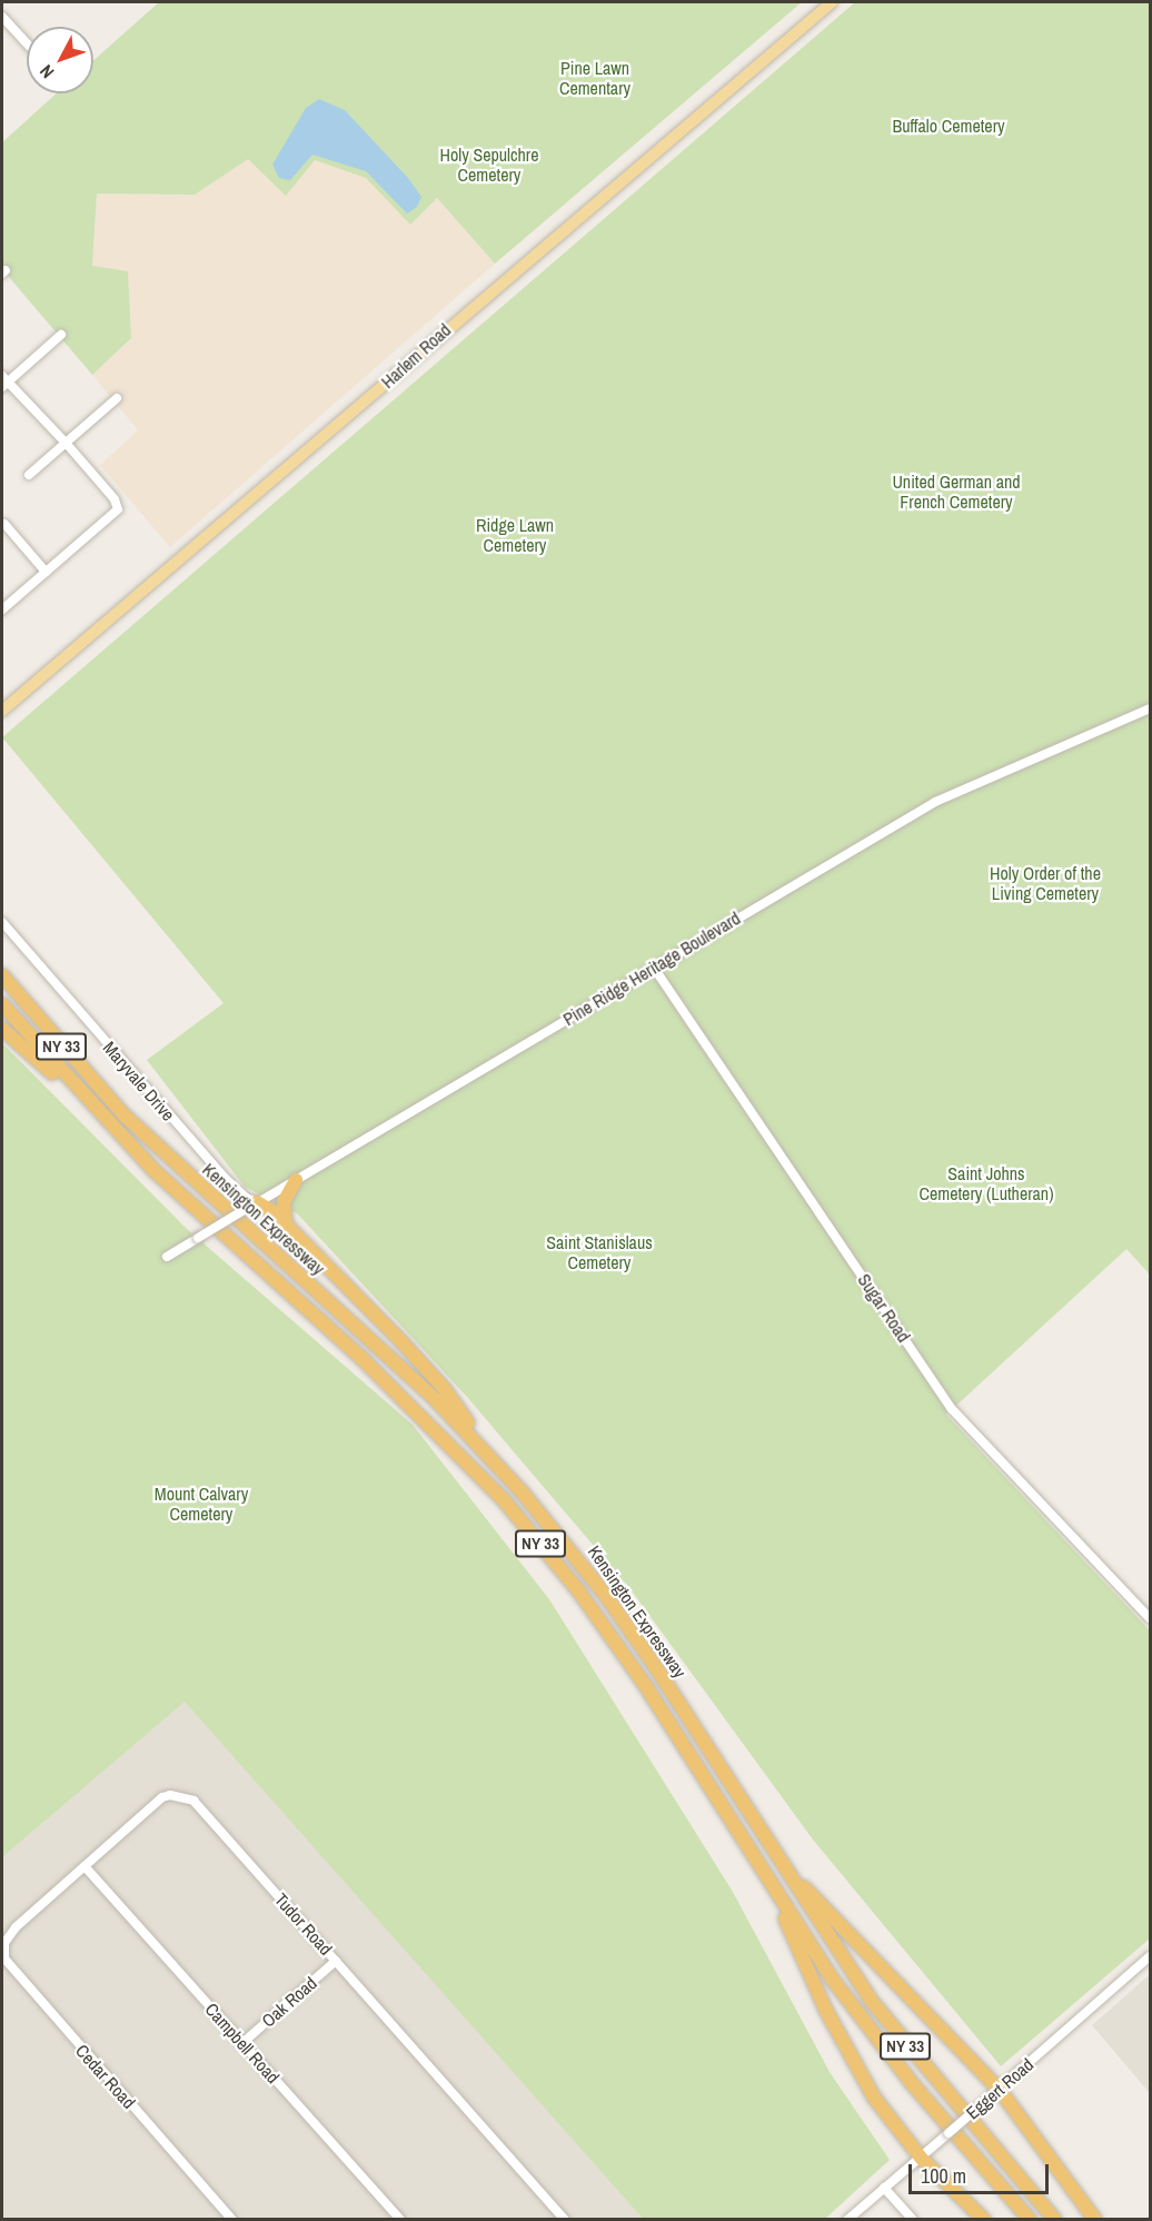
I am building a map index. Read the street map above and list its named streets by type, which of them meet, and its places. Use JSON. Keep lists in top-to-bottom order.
{
  "streets": {
    "highway": ["NY 33", "Kensington Expressway"],
    "main road": ["Harlem Road"],
    "street": [
      "Pine Ridge Heritage Boulevard",
      "Maryvale Drive",
      "Sugar Road",
      "Tudor Road",
      "Oak Road",
      "Campbell Road",
      "Cedar Road",
      "Eggert Road"
    ]
  },
  "crossings": [
    ["Pine Ridge Heritage Boulevard", "Maryvale Drive"],
    ["Pine Ridge Heritage Boulevard", "Sugar Road"],
    ["Tudor Road", "Oak Road"],
    ["Tudor Road", "Campbell Road"],
    ["Tudor Road", "Cedar Road"],
    ["Oak Road", "Campbell Road"]
  ],
  "parks": [
    "Pine Lawn Cementary",
    "Buffalo Cemetery",
    "Holy Sepulchre Cemetery",
    "United German and French Cemetery",
    "Ridge Lawn Cemetery",
    "Holy Order of the Living Cemetery",
    "Saint Johns Cemetery (Lutheran)",
    "Saint Stanislaus Cemetery",
    "Mount Calvary Cemetery"
  ],
  "scale_bar": "100 m",
  "north": "bottom left"
}
